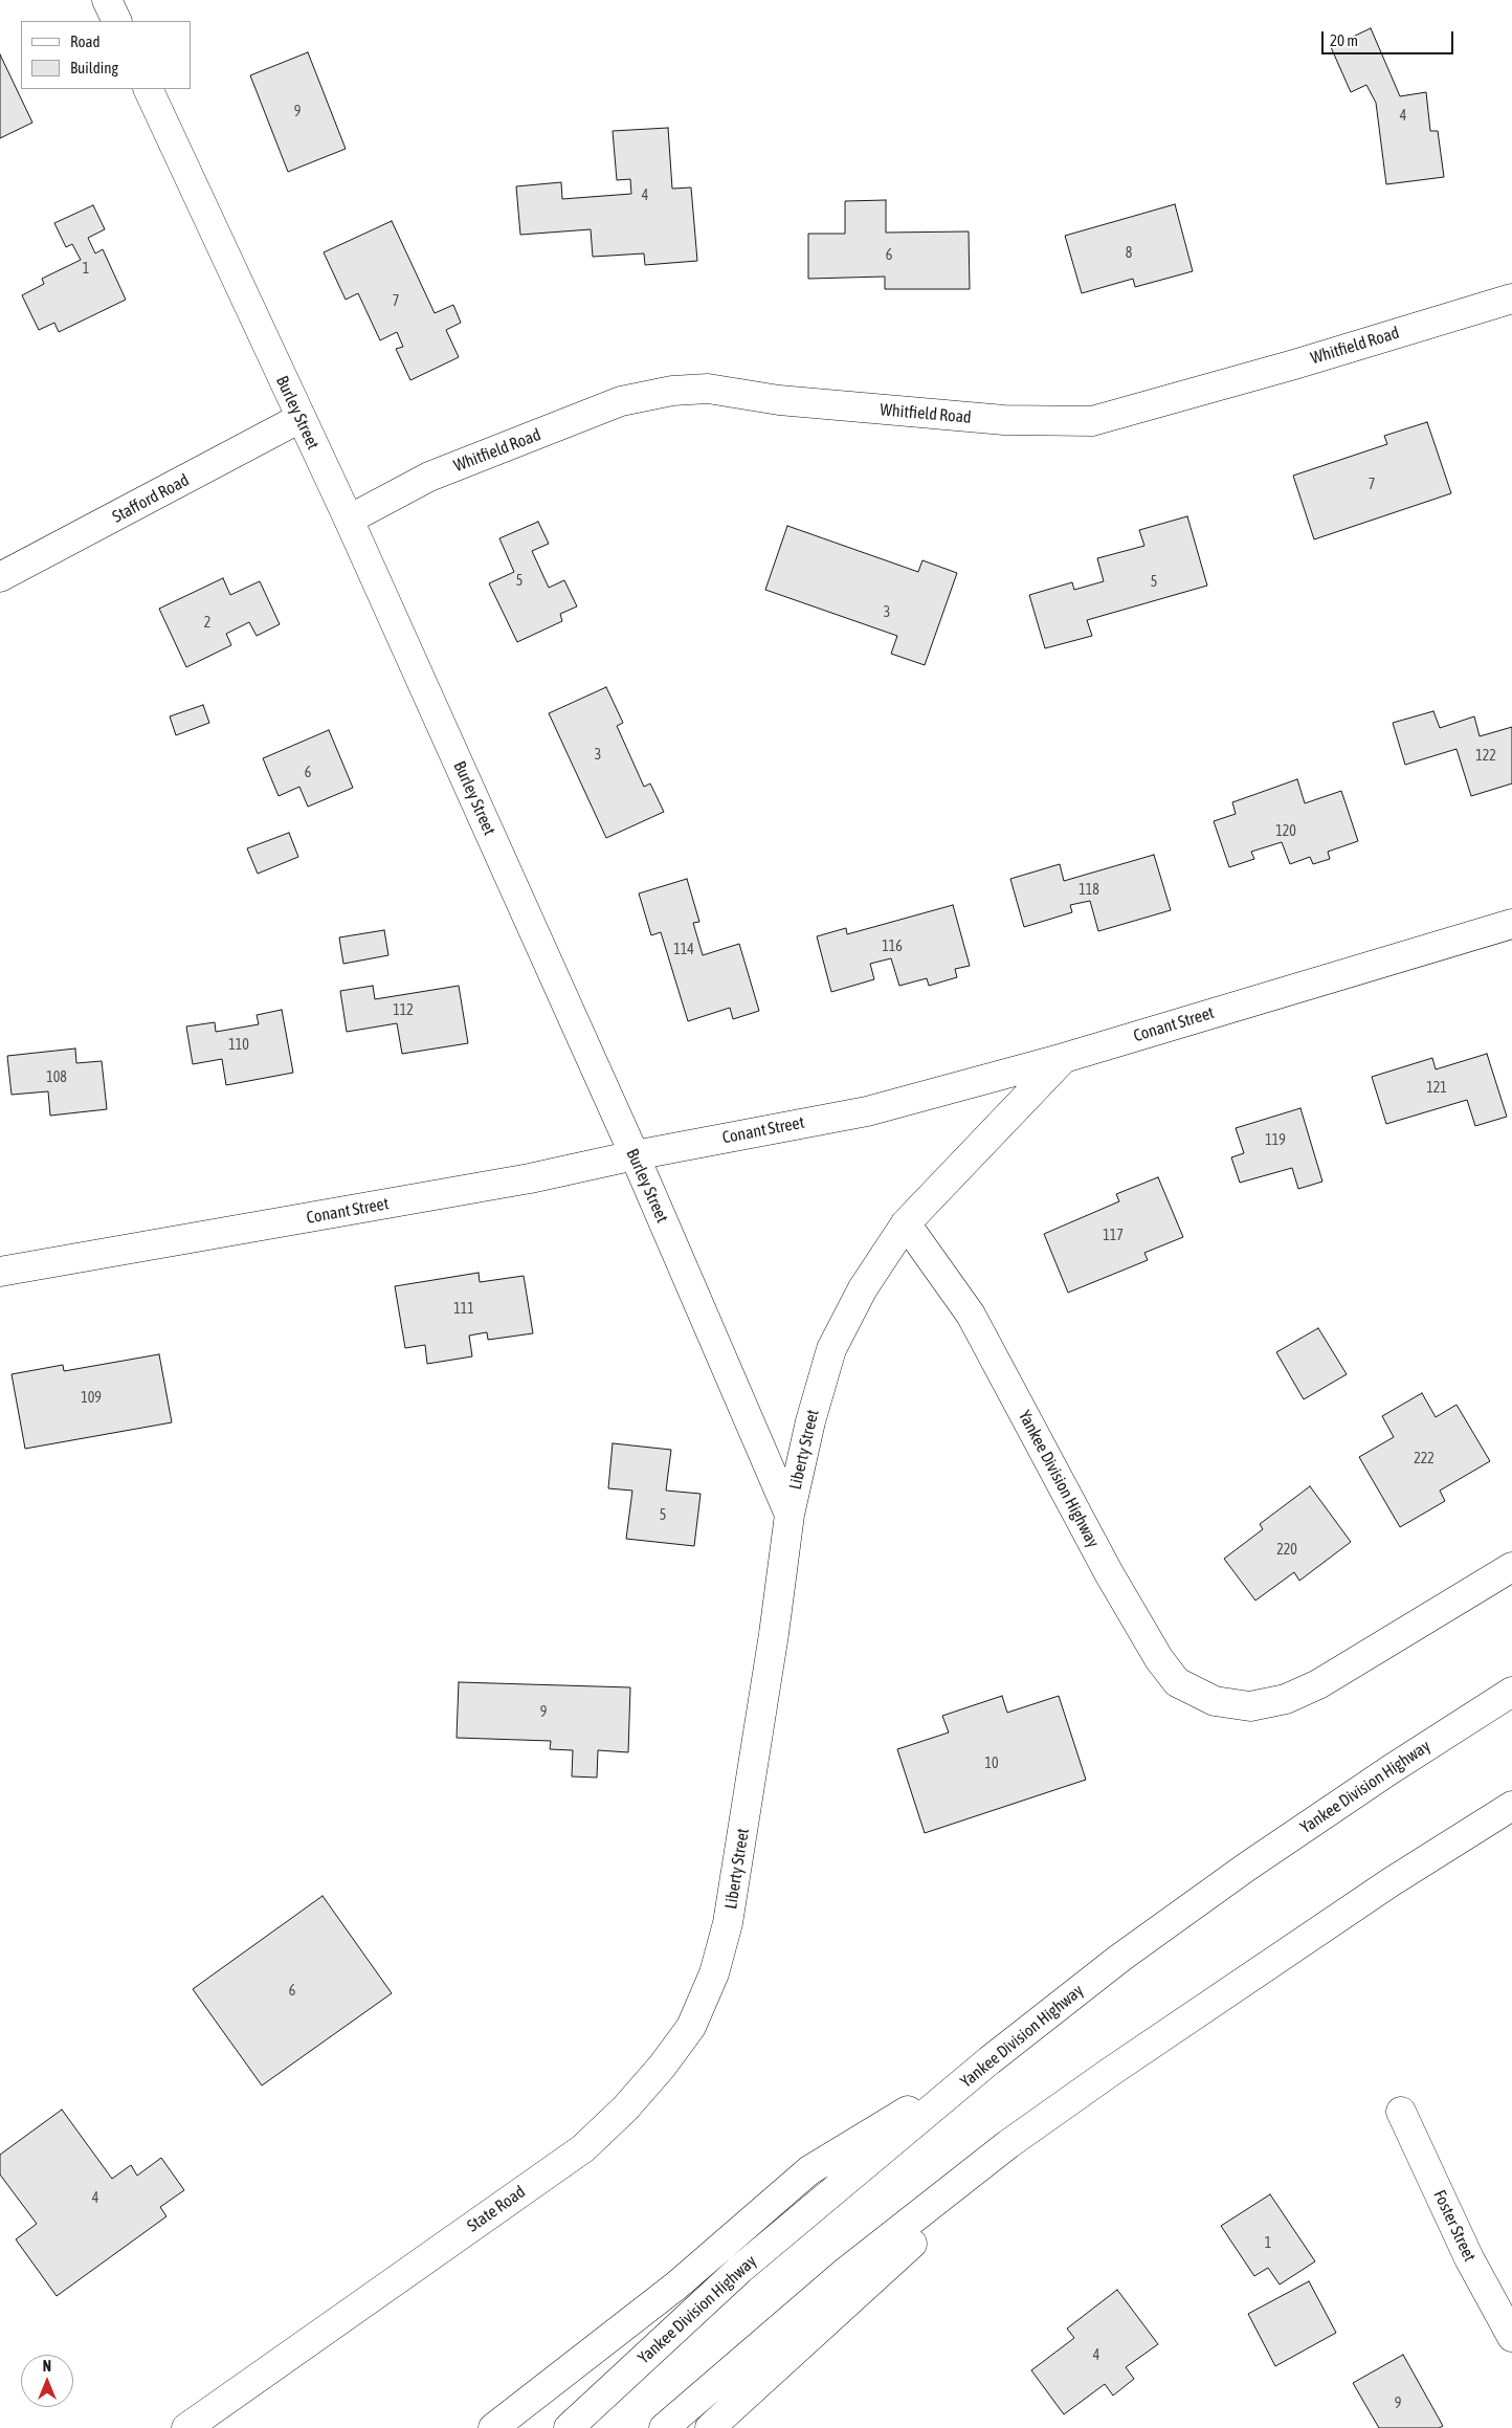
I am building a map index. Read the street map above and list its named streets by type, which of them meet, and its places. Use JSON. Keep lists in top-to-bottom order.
{
  "streets": {
    "main road": [
      "Whitfield Road",
      "Burley Street",
      "Stafford Road",
      "Conant Street",
      "Liberty Street",
      "Yankee Division Highway",
      "State Road",
      "Foster Street"
    ]
  },
  "crossings": [
    ["Whitfield Road", "Burley Street"],
    ["Burley Street", "Stafford Road"],
    ["Burley Street", "Conant Street"],
    ["Burley Street", "Liberty Street"],
    ["Conant Street", "Liberty Street"],
    ["Liberty Street", "Yankee Division Highway"],
    ["Liberty Street", "State Road"]
  ],
  "house_numbers": [
    "9",
    "4",
    "4",
    "8",
    "6",
    "1",
    "7",
    "7",
    "5",
    "5",
    "3",
    "2",
    "3",
    "122",
    "6",
    "120",
    "118",
    "116",
    "114",
    "112",
    "110",
    "108",
    "121",
    "119",
    "117",
    "111",
    "109",
    "222",
    "5",
    "220",
    "9",
    "10",
    "6",
    "4",
    "1",
    "4",
    "9"
  ],
  "legend": ["Road", "Building"],
  "scale_bar": "20 m",
  "north": "top"
}
